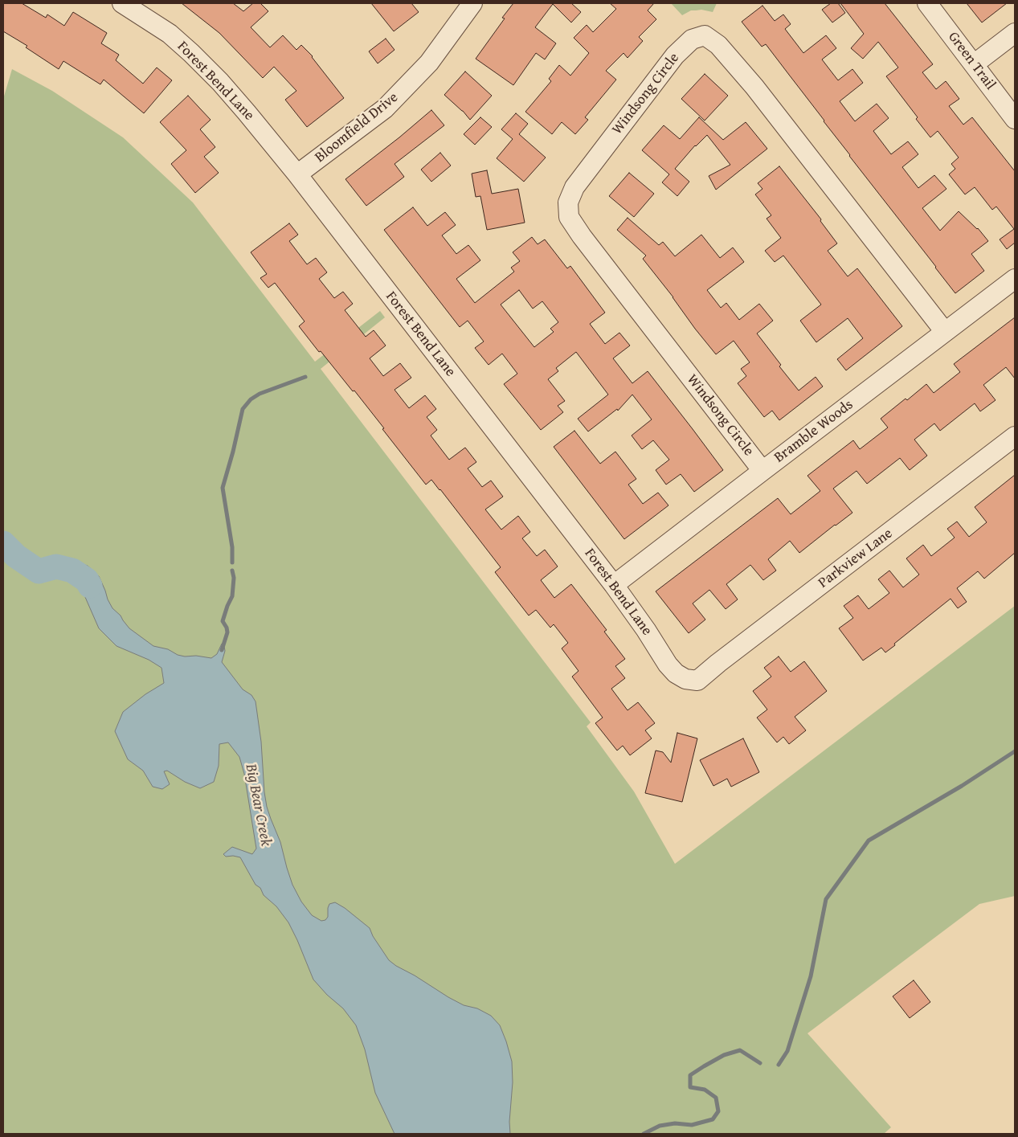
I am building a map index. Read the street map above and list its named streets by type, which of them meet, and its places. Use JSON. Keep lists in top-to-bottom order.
{
  "streets": {
    "street": [
      "Green Trail",
      "Forest Bend Lane",
      "Windsong Circle",
      "Bloomfield Drive",
      "Bramble Woods",
      "Parkview Lane"
    ]
  },
  "crossings": [
    ["Forest Bend Lane", "Bloomfield Drive"],
    ["Forest Bend Lane", "Bramble Woods"],
    ["Forest Bend Lane", "Parkview Lane"],
    ["Windsong Circle", "Bramble Woods"]
  ],
  "water": ["Big Bear Creek"]
}
